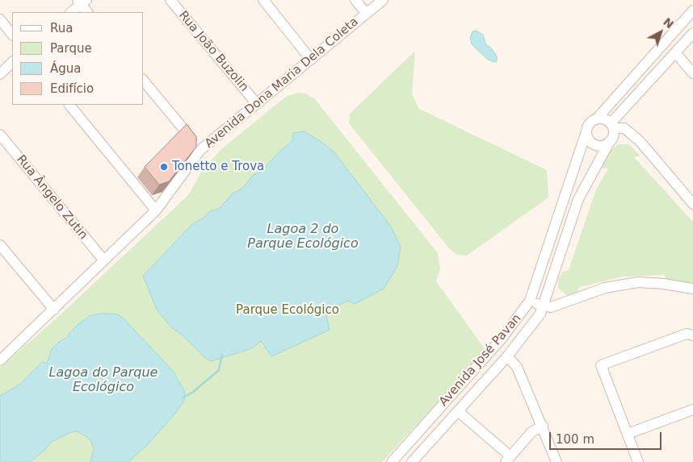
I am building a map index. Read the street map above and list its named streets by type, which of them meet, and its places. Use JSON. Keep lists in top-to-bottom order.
{
  "streets": {
    "street": [
      "Rua João Buzolin",
      "Avenida Dona Maria Dela Coleta",
      "Rua Ângelo Zutin",
      "Avenida José Pavan"
    ]
  },
  "crossings": [
    ["Rua João Buzolin", "Avenida Dona Maria Dela Coleta"],
    ["Avenida Dona Maria Dela Coleta", "Rua Ângelo Zutin"]
  ],
  "water": ["Lagoa 2 do Parque Ecológico", "Lagoa do Parque Ecológico"],
  "parks": ["Parque Ecológico"],
  "places": ["Tonetto e Trova"],
  "legend": [
    "Rua",
    "Parque",
    "Água",
    "Edifício"
  ],
  "scale_bar": "100 m",
  "north": "top right"
}
